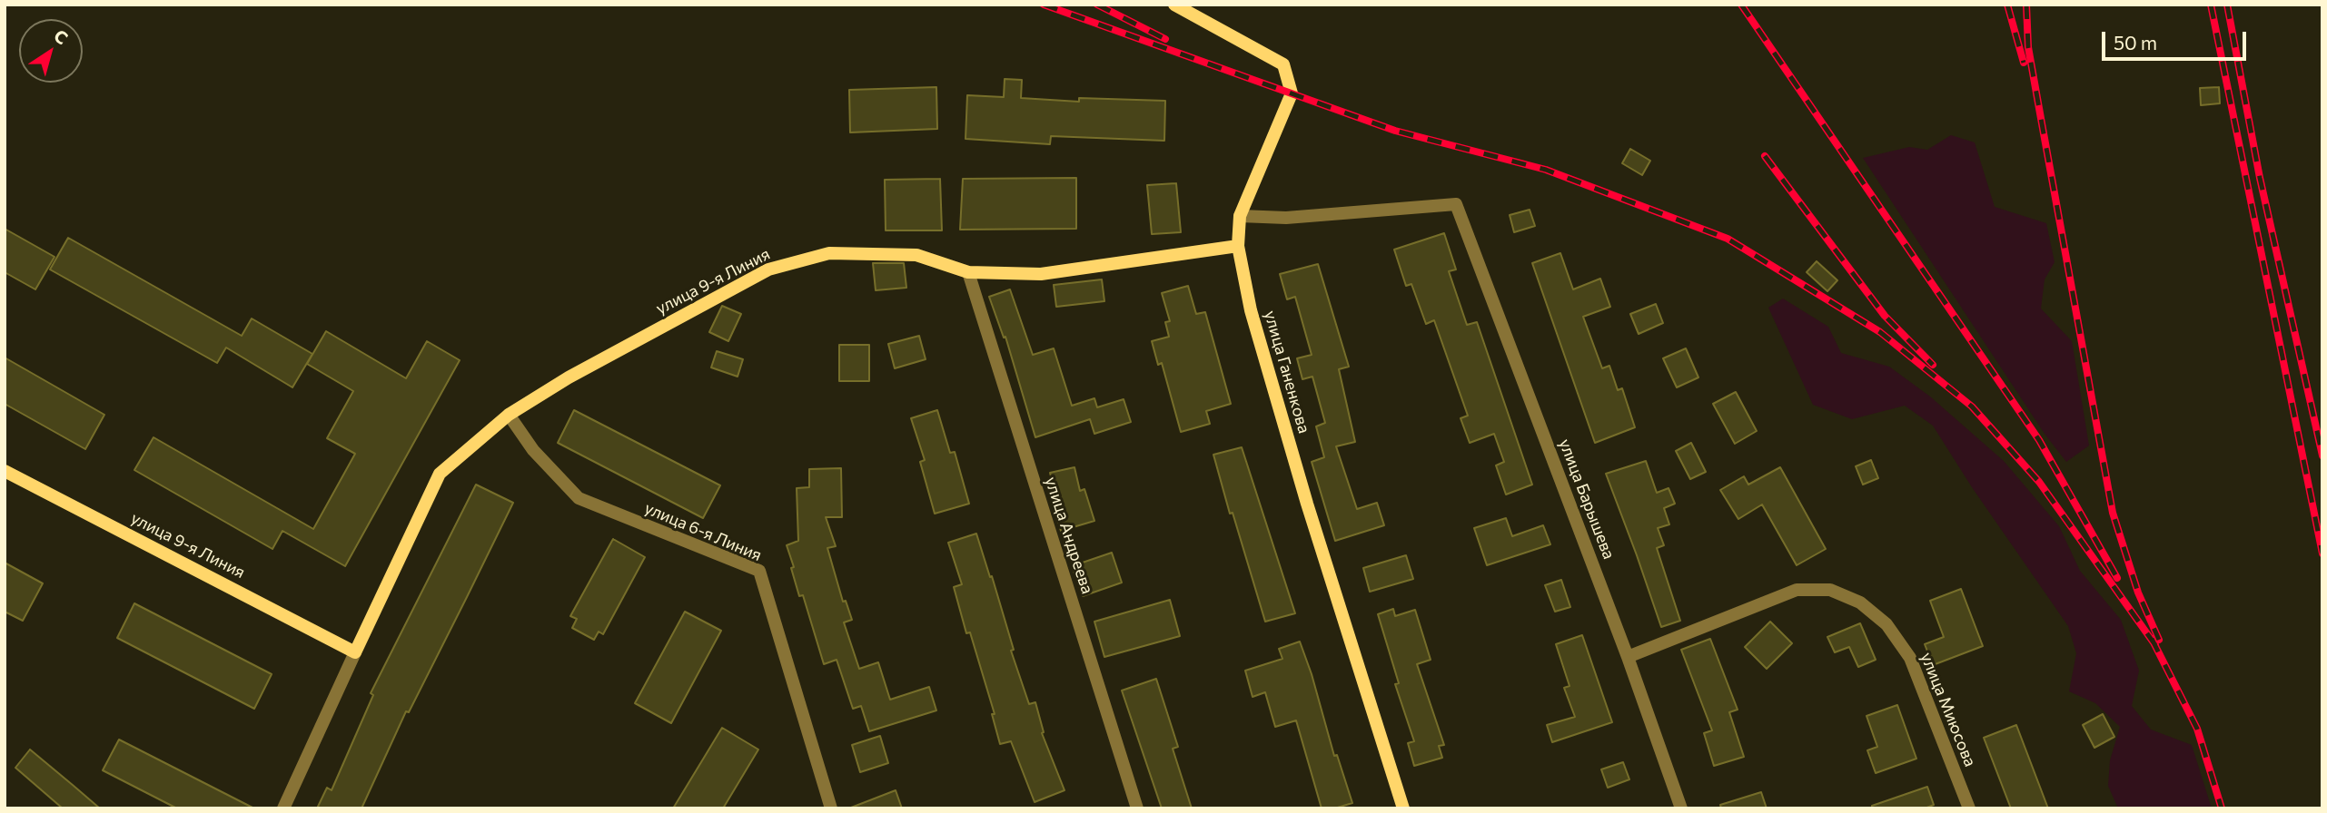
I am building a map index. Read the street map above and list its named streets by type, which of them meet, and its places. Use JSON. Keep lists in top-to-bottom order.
{
  "streets": {
    "street": [
      "улица 9-я Линия",
      "улица Ганенкова",
      "улица Барышева",
      "улица 6-я Линия",
      "улица Андреева",
      "улица Миюсова"
    ]
  },
  "crossings": [
    ["улица 9-я Линия", "улица Ганенкова"],
    ["улица 9-я Линия", "улица 6-я Линия"],
    ["улица 9-я Линия", "улица Андреева"],
    ["улица Ганенкова", "улица Барышева"],
    ["улица Барышева", "улица Миюсова"]
  ],
  "scale_bar": "50 m",
  "north": "top right"
}
